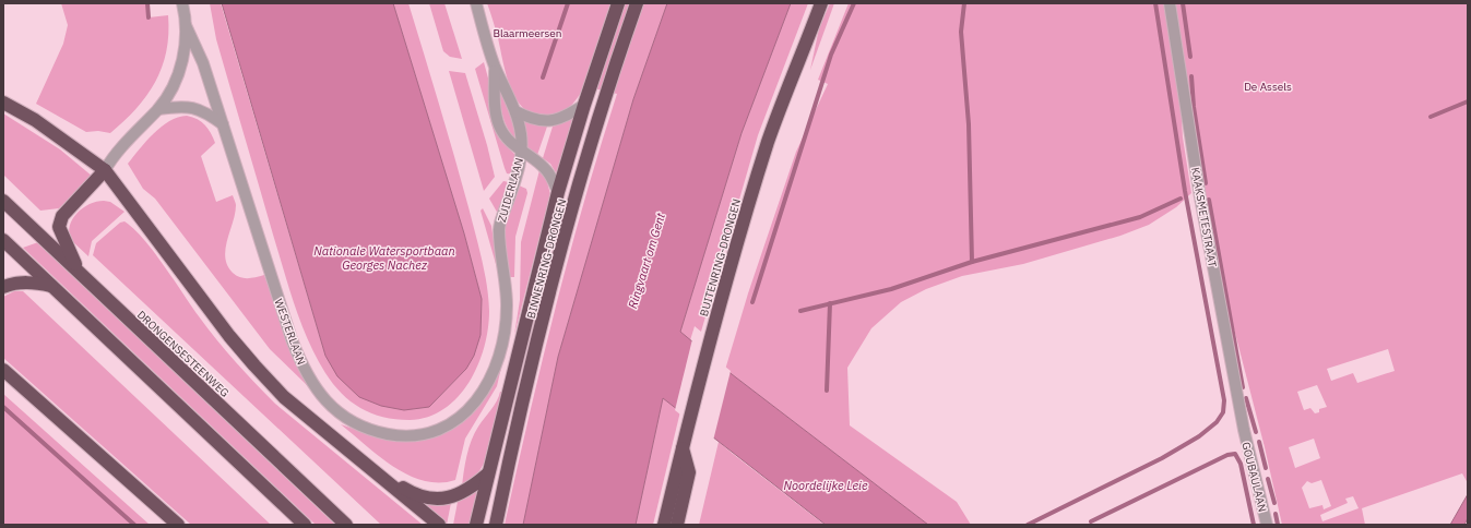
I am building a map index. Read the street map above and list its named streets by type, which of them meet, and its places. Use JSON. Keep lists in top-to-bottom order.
{
  "streets": {
    "highway": ["BUITENRING-DRONGEN", "BINNENRING-DRONGEN", "DRONGENSESTEENWEG"],
    "street": [
      "ZUIDERLAAN",
      "KAAKSMETESTRAAT",
      "WESTERLAAN",
      "GOUBAULAAN"
    ]
  },
  "crossings": [
    ["ZUIDERLAAN", "WESTERLAAN"],
    ["KAAKSMETESTRAAT", "GOUBAULAAN"]
  ],
  "water": ["Nationale Watersportbaan Georges Nachez", "Ringvaart om Gent", "Noordelijke Leie"],
  "parks": ["Blaarmeersen", "De Assels"]
}
